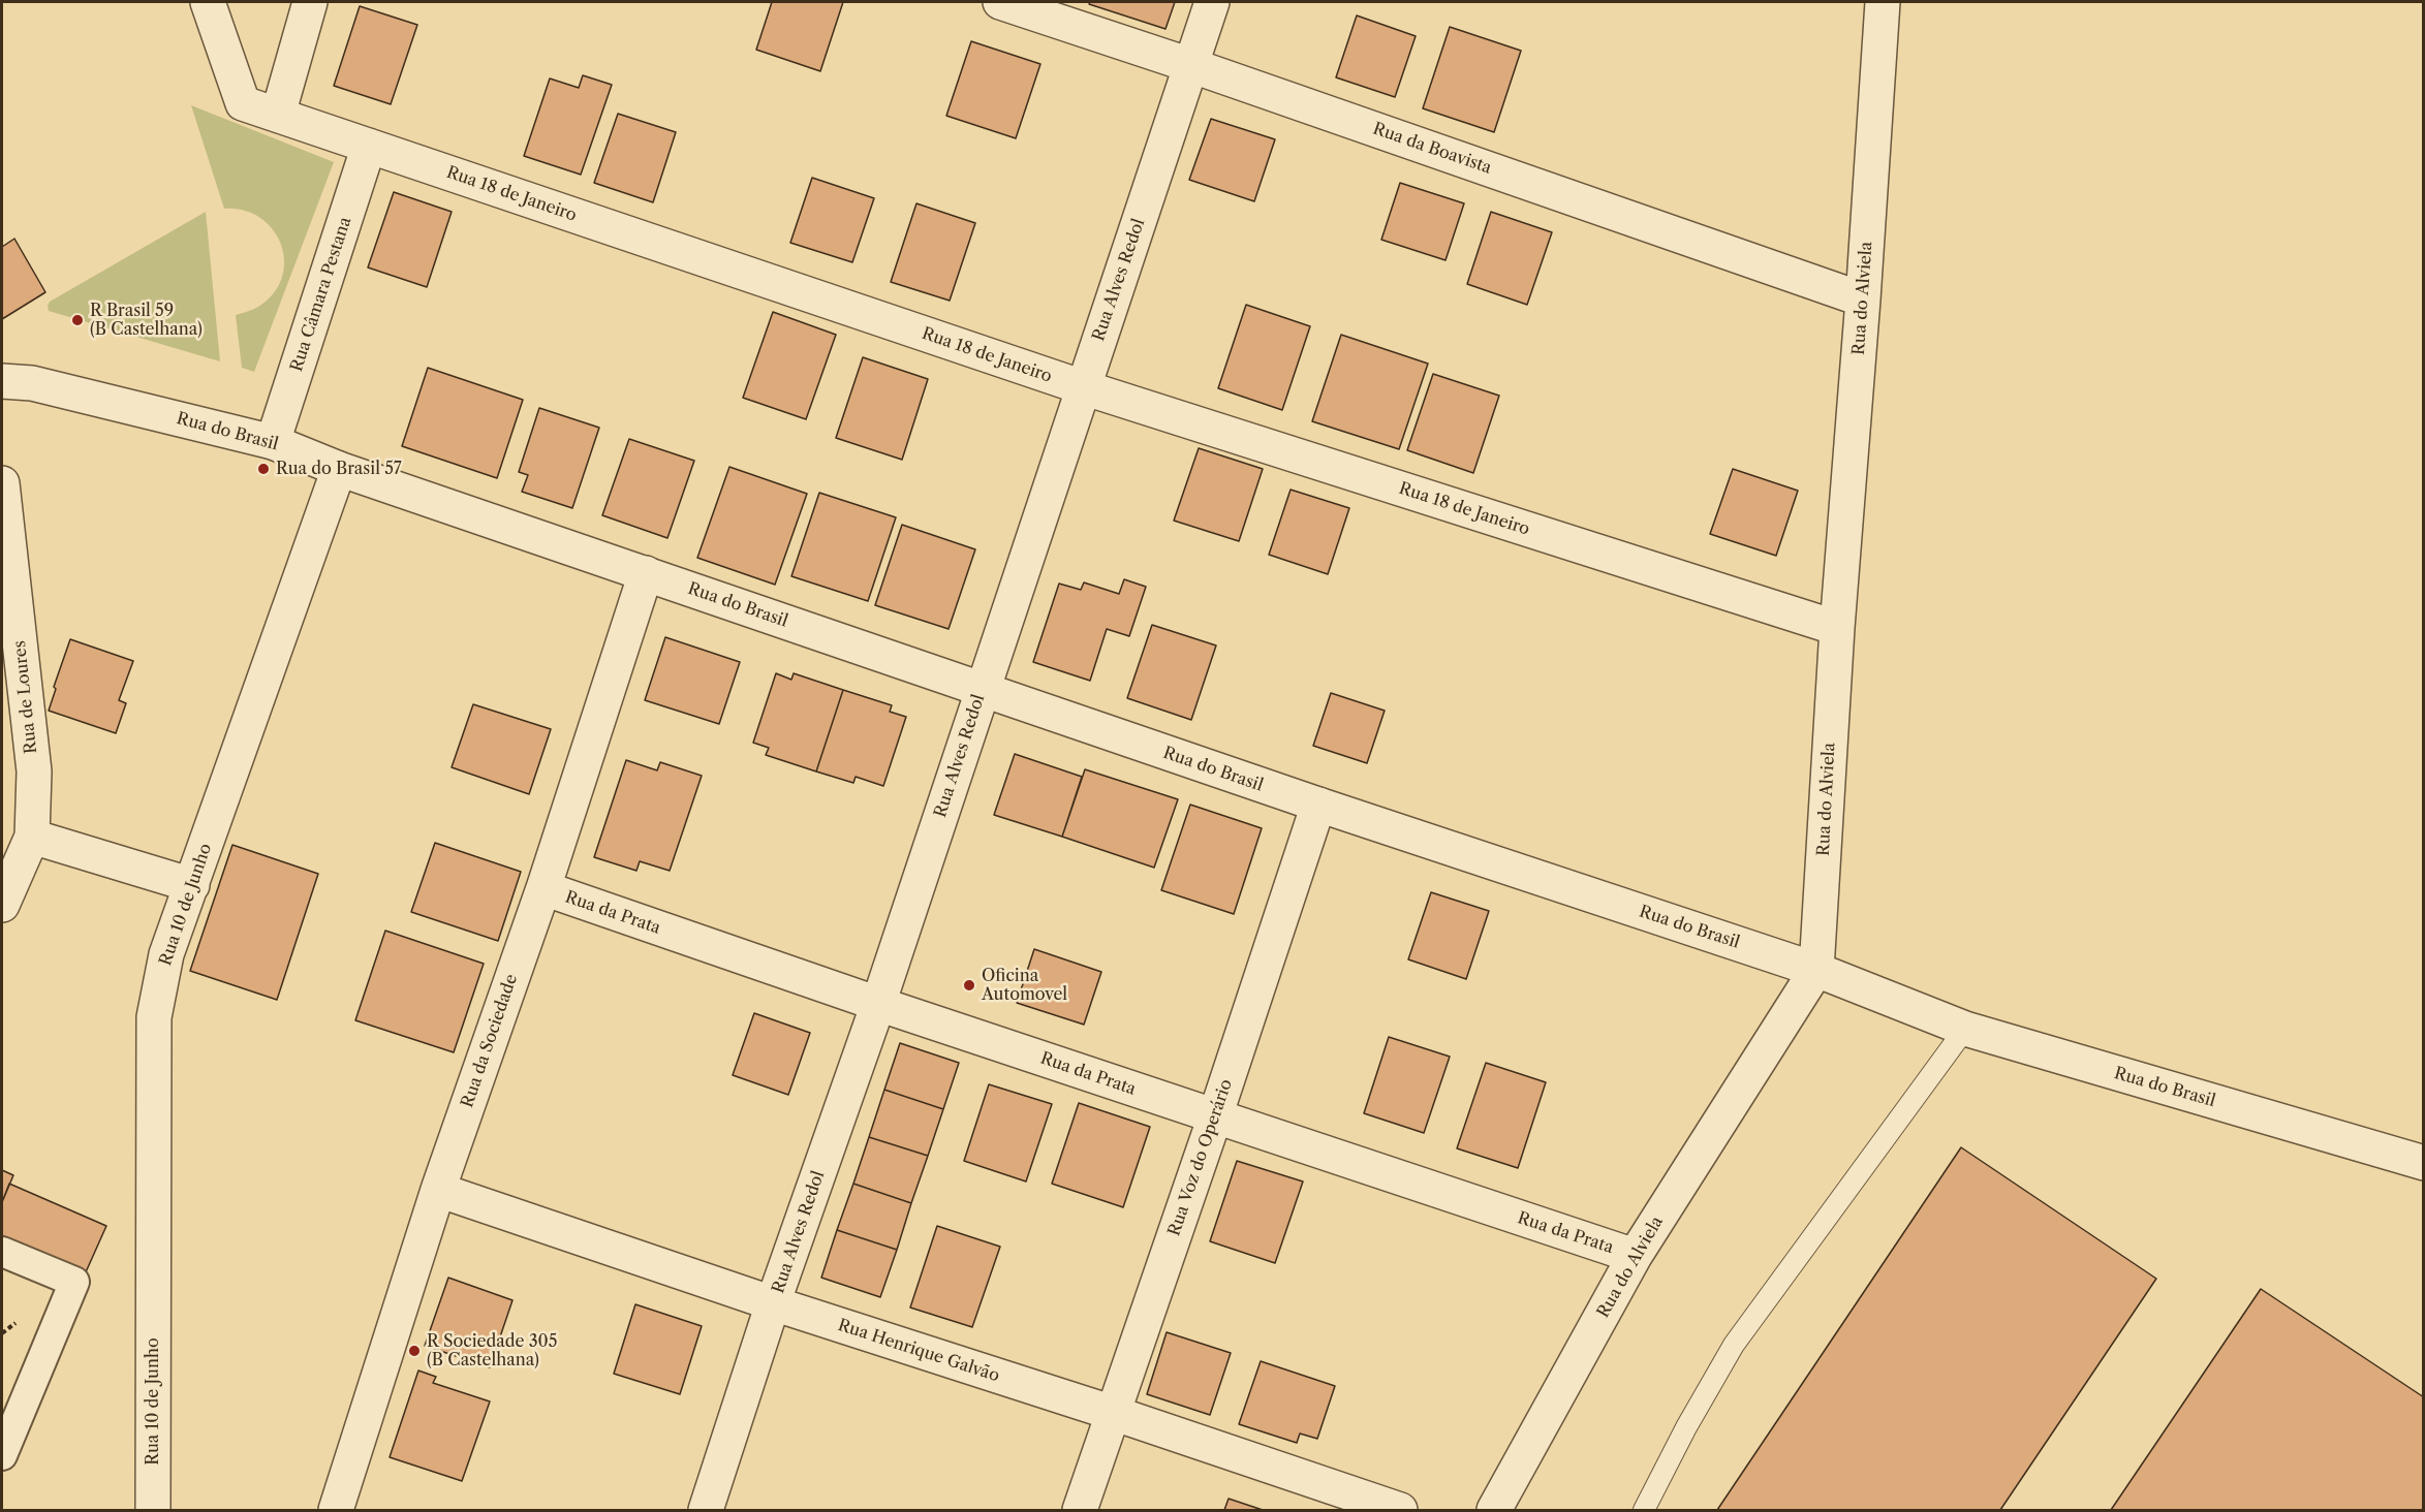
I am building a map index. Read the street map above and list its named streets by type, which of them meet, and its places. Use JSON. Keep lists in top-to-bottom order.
{
  "streets": {
    "street": [
      "Rua da Boavista",
      "Rua 18 de Janeiro",
      "Rua Alves Redol",
      "Rua Câmara Pestana",
      "Rua do Alviela",
      "Rua do Brasil",
      "Rua de Loures",
      "Rua 10 de Junho",
      "Rua da Prata",
      "Rua da Sociedade",
      "Rua Voz do Operário",
      "Rua Henrique Galvão"
    ]
  },
  "crossings": [
    ["Rua da Boavista", "Rua Alves Redol"],
    ["Rua da Boavista", "Rua do Alviela"],
    ["Rua 18 de Janeiro", "Rua Alves Redol"],
    ["Rua 18 de Janeiro", "Rua Câmara Pestana"],
    ["Rua 18 de Janeiro", "Rua do Alviela"],
    ["Rua Alves Redol", "Rua do Brasil"],
    ["Rua Alves Redol", "Rua da Prata"],
    ["Rua Alves Redol", "Rua Henrique Galvão"],
    ["Rua Câmara Pestana", "Rua do Brasil"],
    ["Rua do Alviela", "Rua do Brasil"],
    ["Rua do Alviela", "Rua da Prata"],
    ["Rua do Brasil", "Rua 10 de Junho"],
    ["Rua do Brasil", "Rua da Sociedade"],
    ["Rua do Brasil", "Rua Voz do Operário"],
    ["Rua da Prata", "Rua da Sociedade"],
    ["Rua da Prata", "Rua Voz do Operário"],
    ["Rua da Sociedade", "Rua Henrique Galvão"],
    ["Rua Voz do Operário", "Rua Henrique Galvão"]
  ],
  "places": [
    "R Brasil 59 (B Castelhana)",
    "Rua do Brasil 57",
    "Oficina Automovel",
    "R Sociedade 305 (B Castelhana)"
  ]
}
